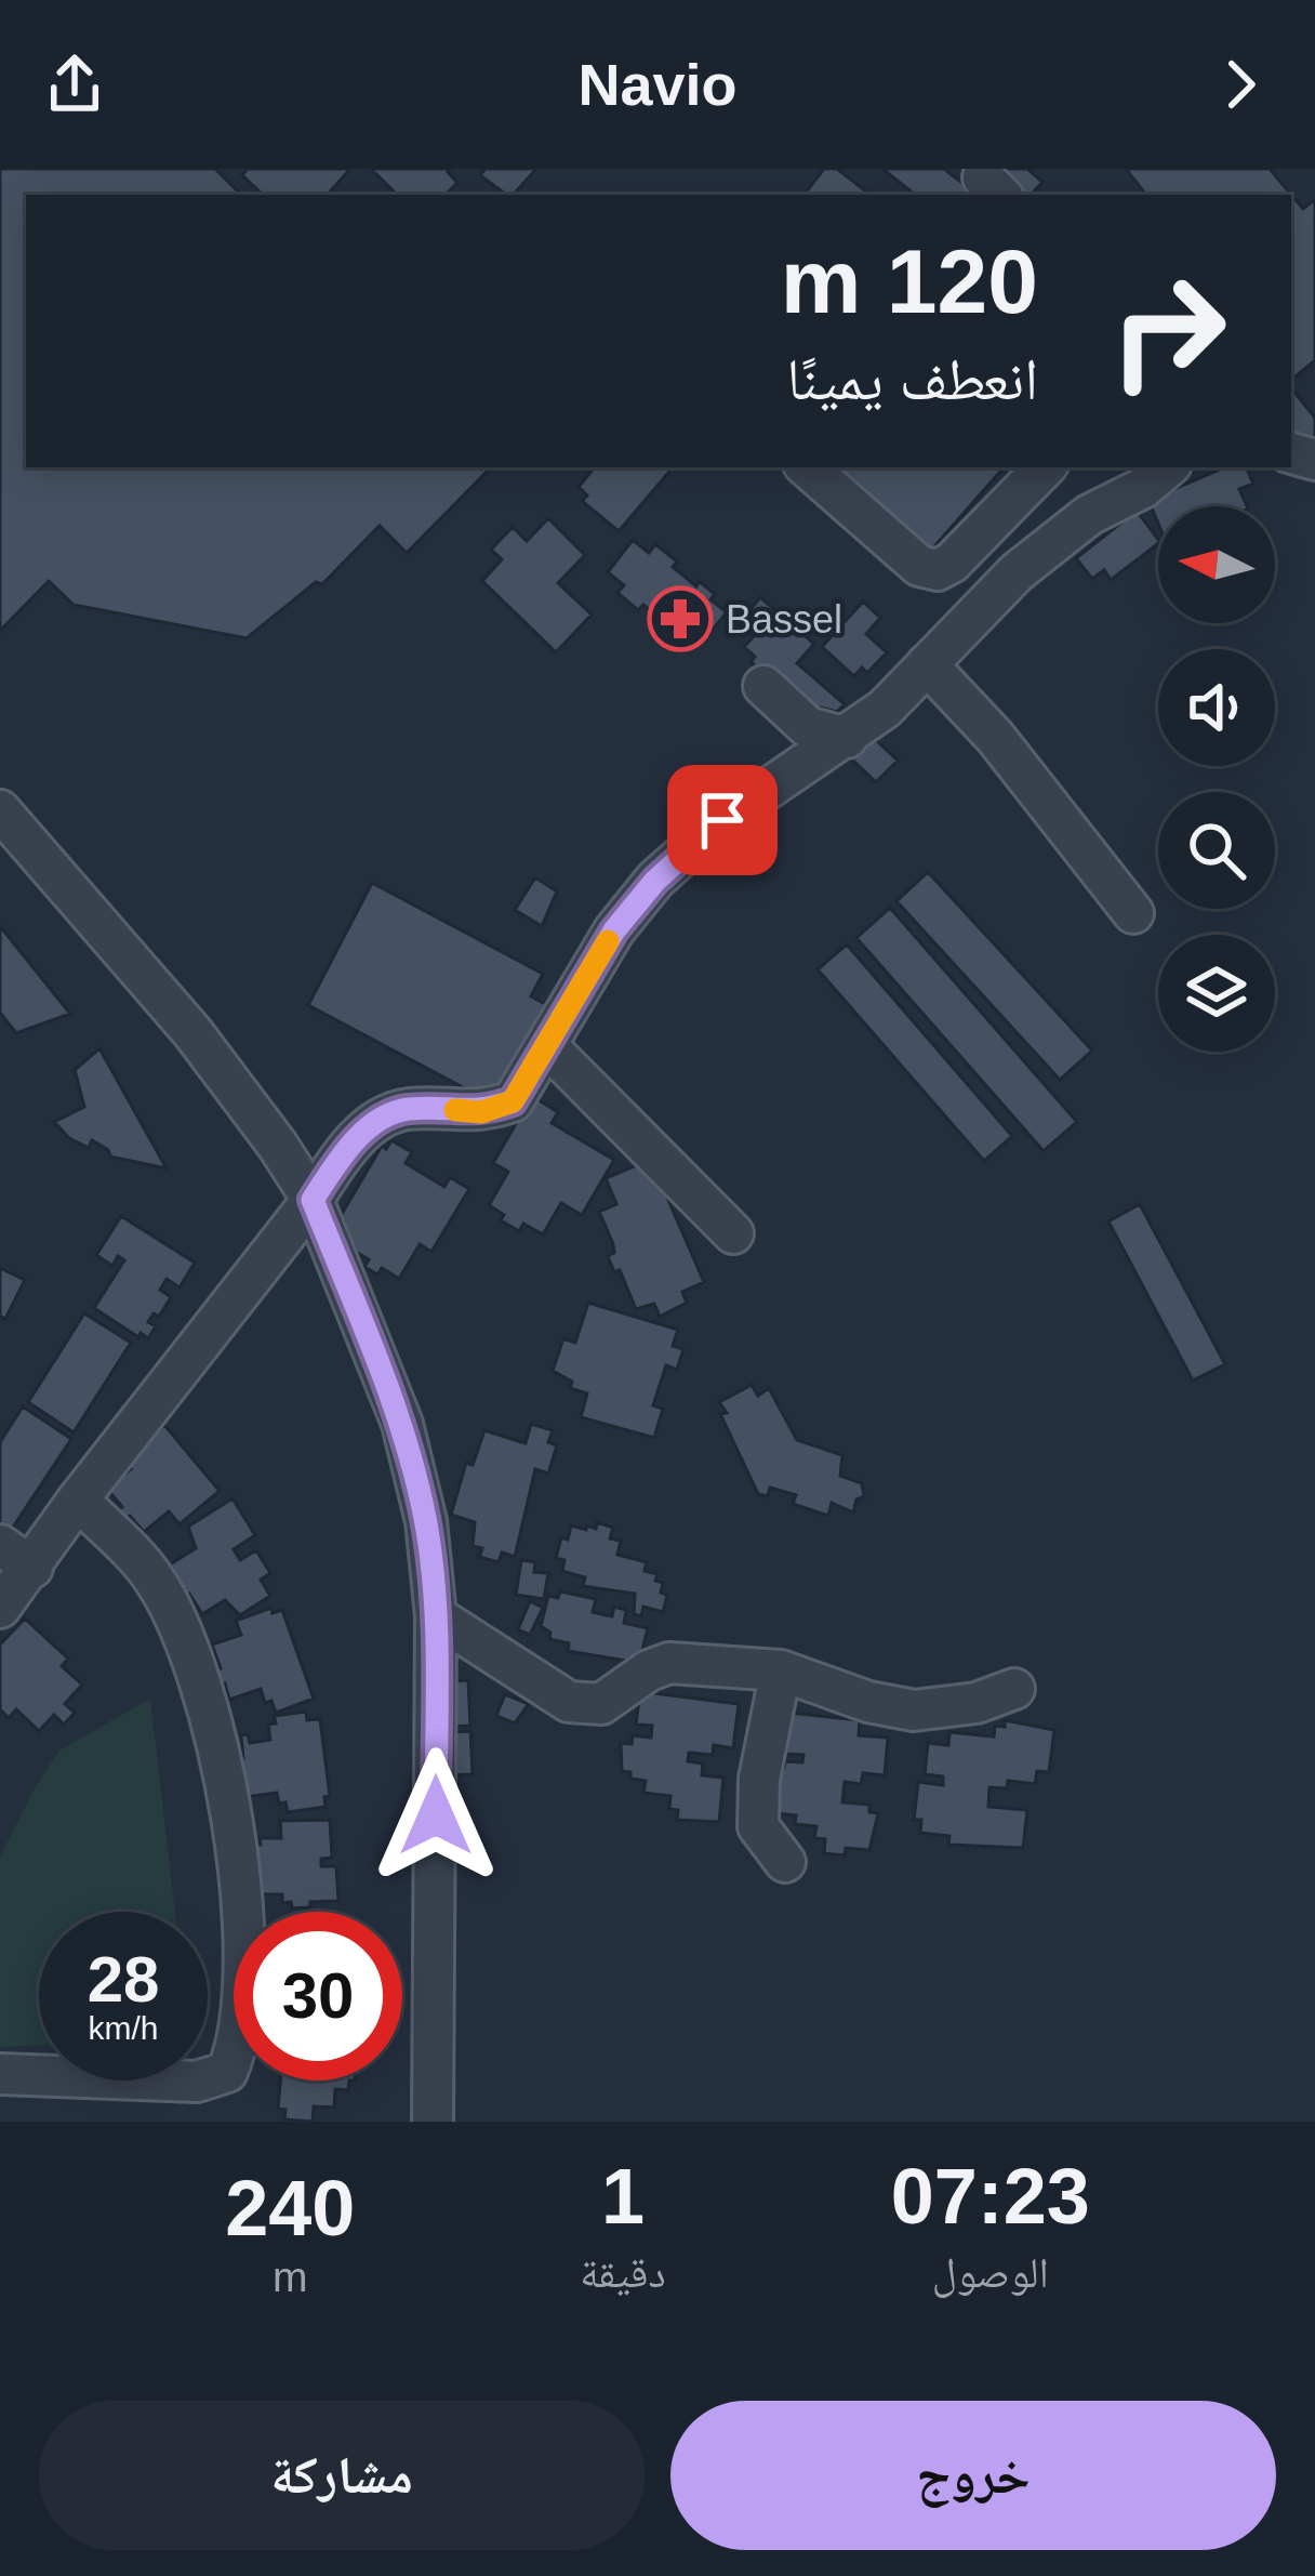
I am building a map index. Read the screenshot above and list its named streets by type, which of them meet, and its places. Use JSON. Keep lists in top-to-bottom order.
{
  "places": {
    "pharmacy": ["Bassel"]
  },
  "north": "left",
  "page": {
    "header": "Navio",
    "turn": ["120 m", "انعطف يمينًا"],
    "speed": "28 km/h",
    "limit": "30",
    "eta": [
      "07:23",
      "الوصول",
      "1",
      "دقيقة",
      "240",
      "m"
    ],
    "buttons": ["خروج", "مشاركة"]
  }
}
